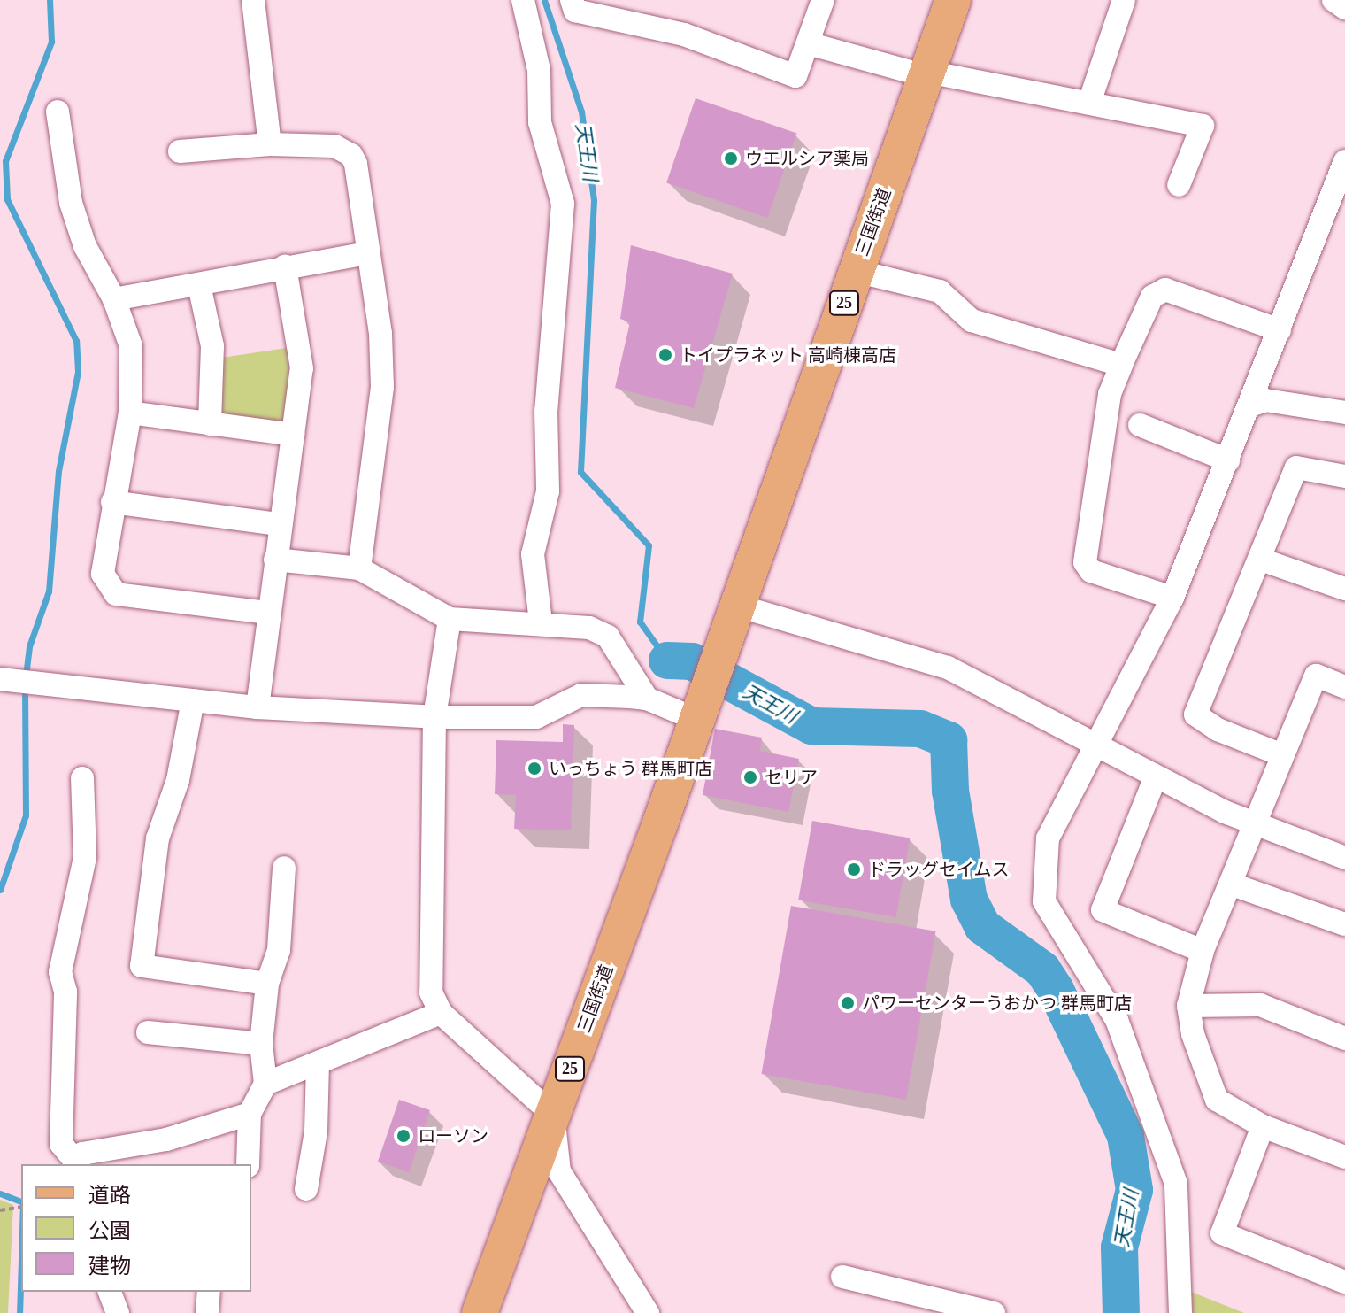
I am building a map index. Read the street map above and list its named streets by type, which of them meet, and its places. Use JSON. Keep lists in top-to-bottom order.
{
  "streets": {
    "main road": ["三国街道", "25"]
  },
  "water": ["天王川"],
  "places": [
    "ウエルシア薬局",
    "トイプラネット 高崎棟高店",
    "いっちょう 群馬町店",
    "セリア",
    "ドラッグセイムス",
    "パワーセンターうおかつ 群馬町店",
    "ローソン"
  ],
  "legend": ["道路", "公園", "建物"]
}
